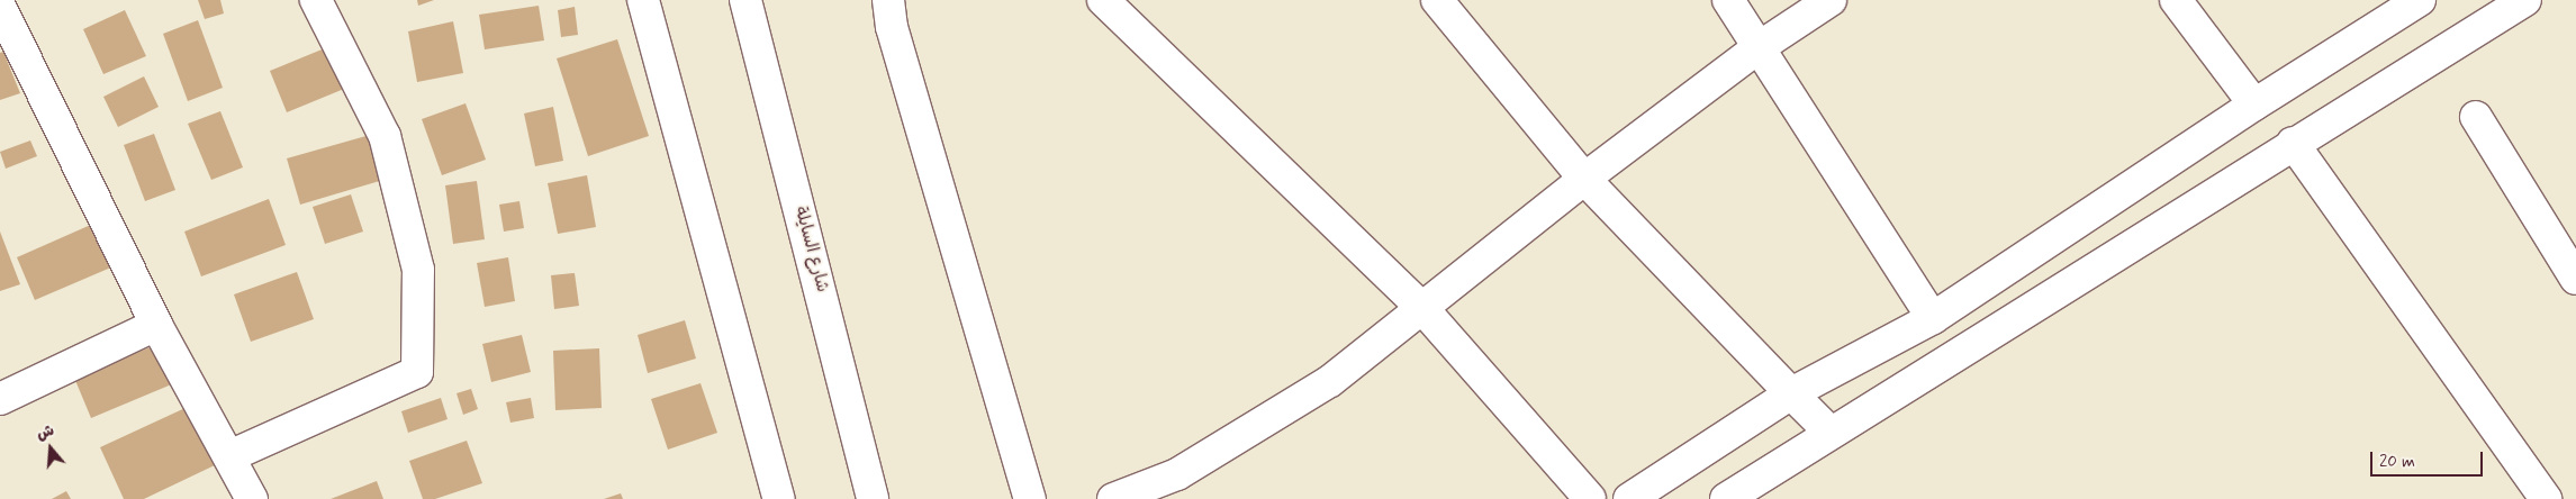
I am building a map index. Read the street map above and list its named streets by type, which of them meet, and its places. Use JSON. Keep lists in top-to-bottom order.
{
  "streets": {
    "street": ["شارع السايلة"]
  },
  "scale_bar": "20 m",
  "north": "top"
}
